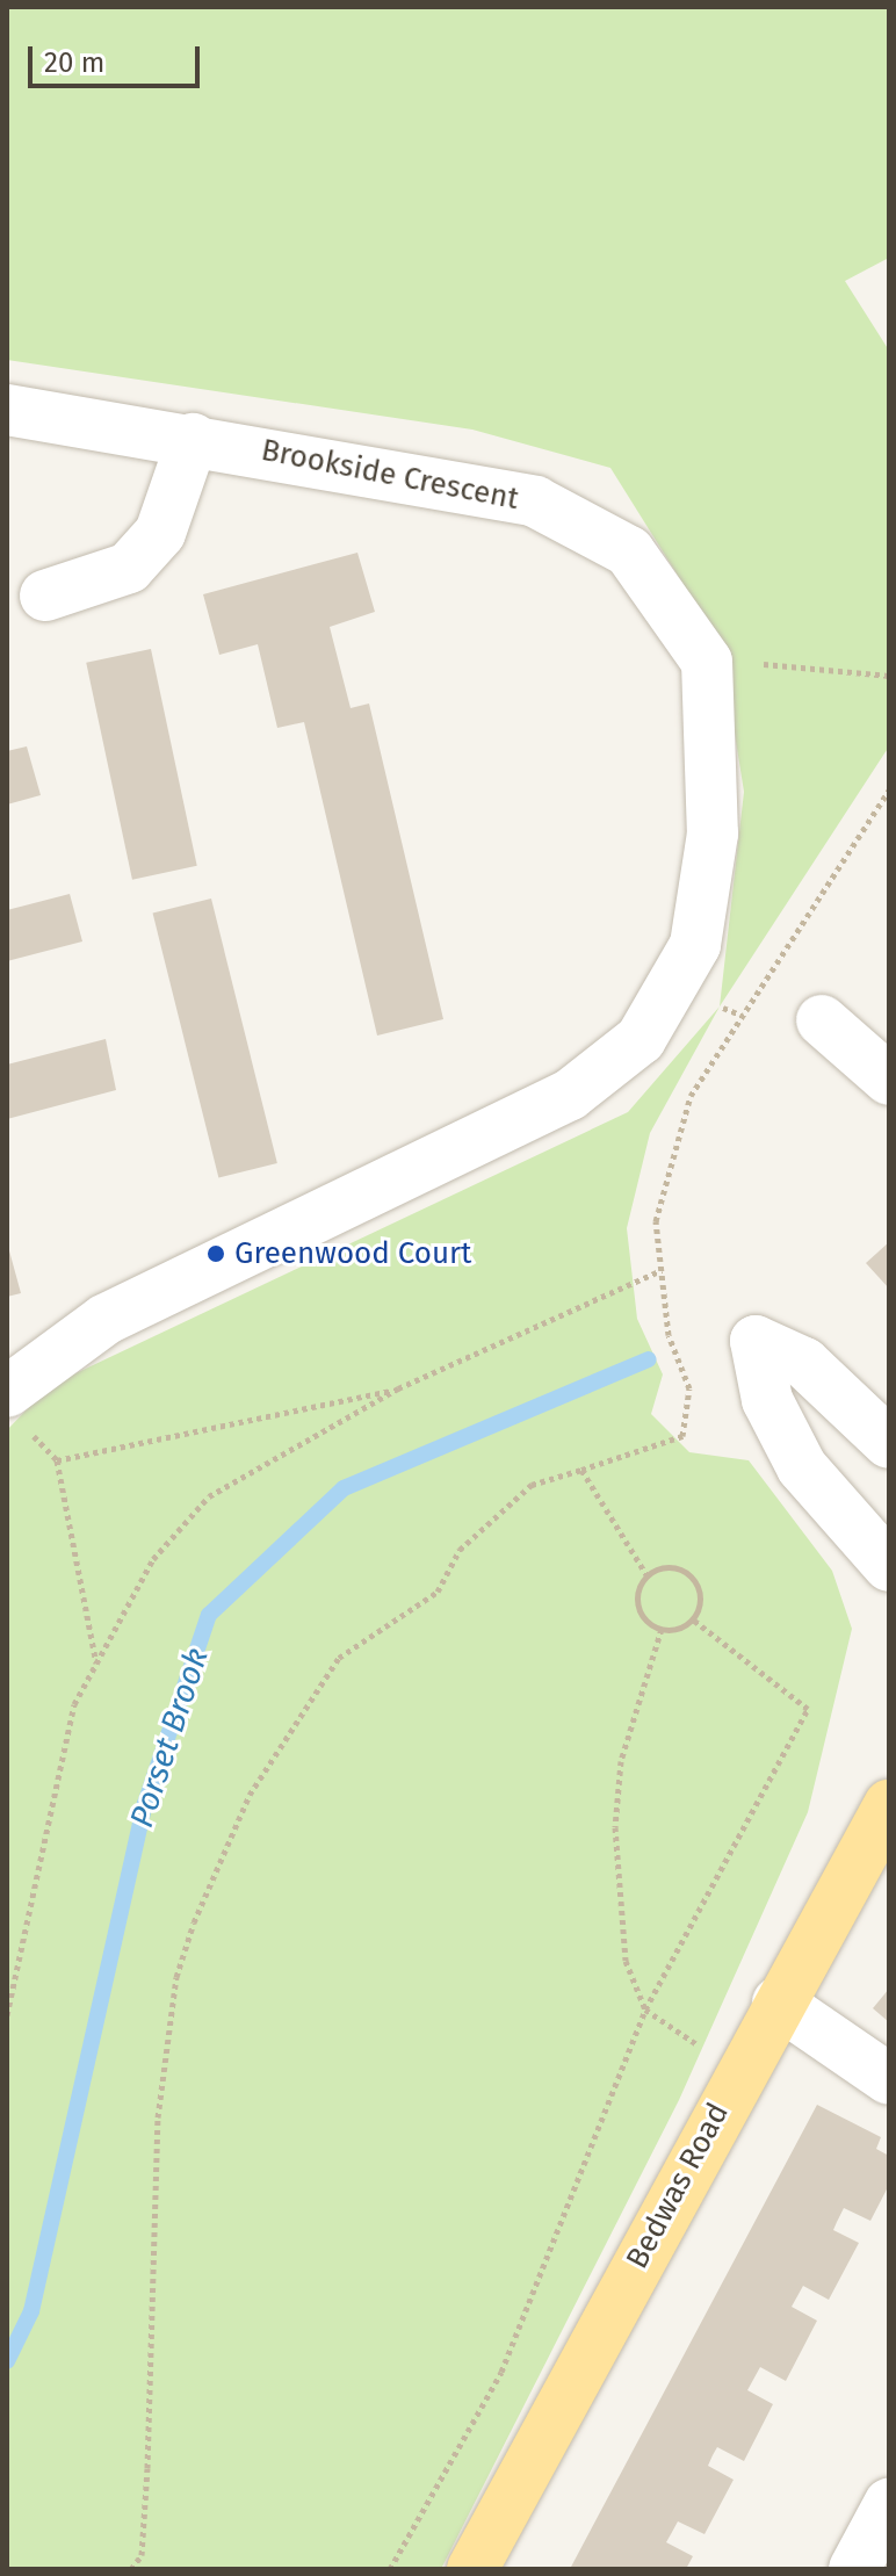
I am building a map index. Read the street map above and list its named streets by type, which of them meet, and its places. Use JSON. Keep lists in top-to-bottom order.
{
  "streets": {
    "main road": ["Bedwas Road"],
    "street": ["Brookside Crescent"]
  },
  "water": ["Porset Brook"],
  "places": ["Greenwood Court"],
  "scale_bar": "20 m"
}
